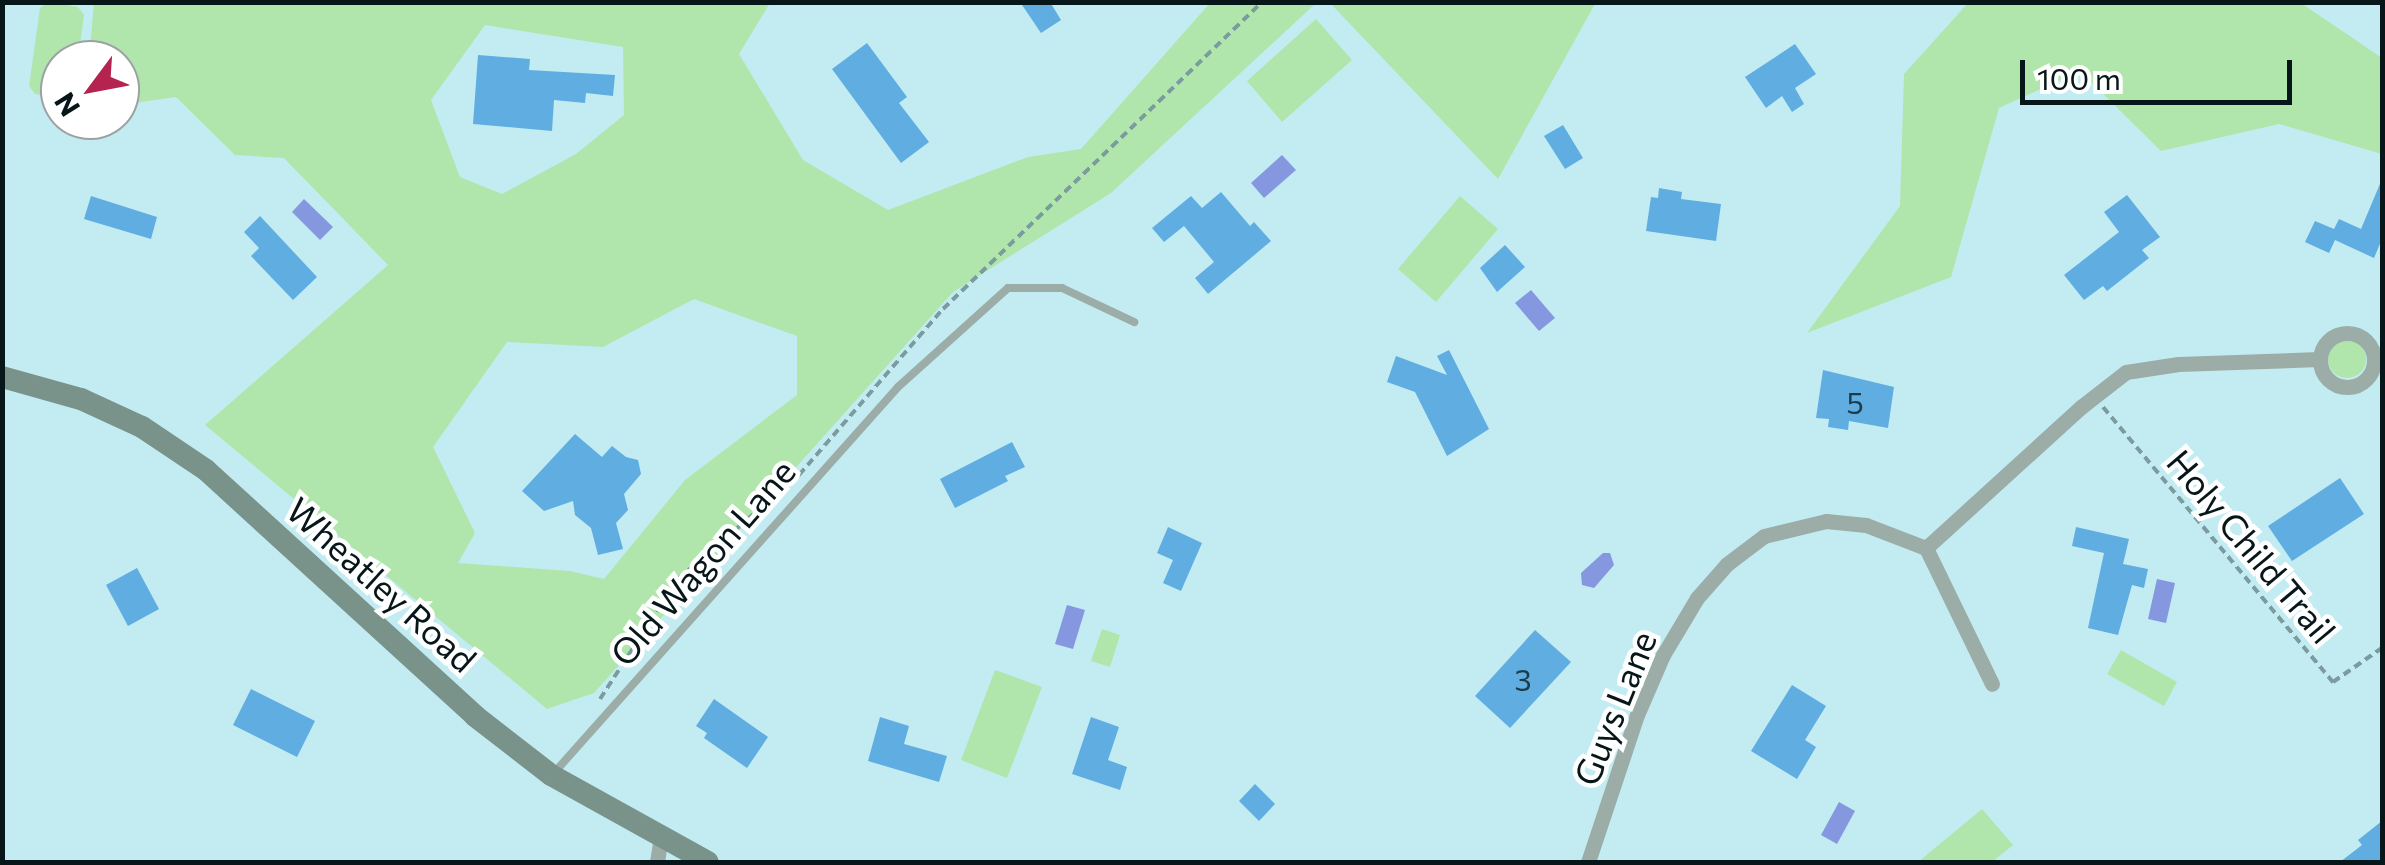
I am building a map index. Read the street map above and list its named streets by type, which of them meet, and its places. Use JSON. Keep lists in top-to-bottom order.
{
  "streets": {
    "street": ["Wheatley Road", "Guys Lane"],
    "lane": ["Old Wagon Lane"],
    "path": ["Holy Child Trail"]
  },
  "crossings": [
    ["Old Wagon Lane", "Wheatley Road"]
  ],
  "house_numbers": ["5", "3"],
  "scale_bar": "100 m",
  "north": "bottom left"
}
